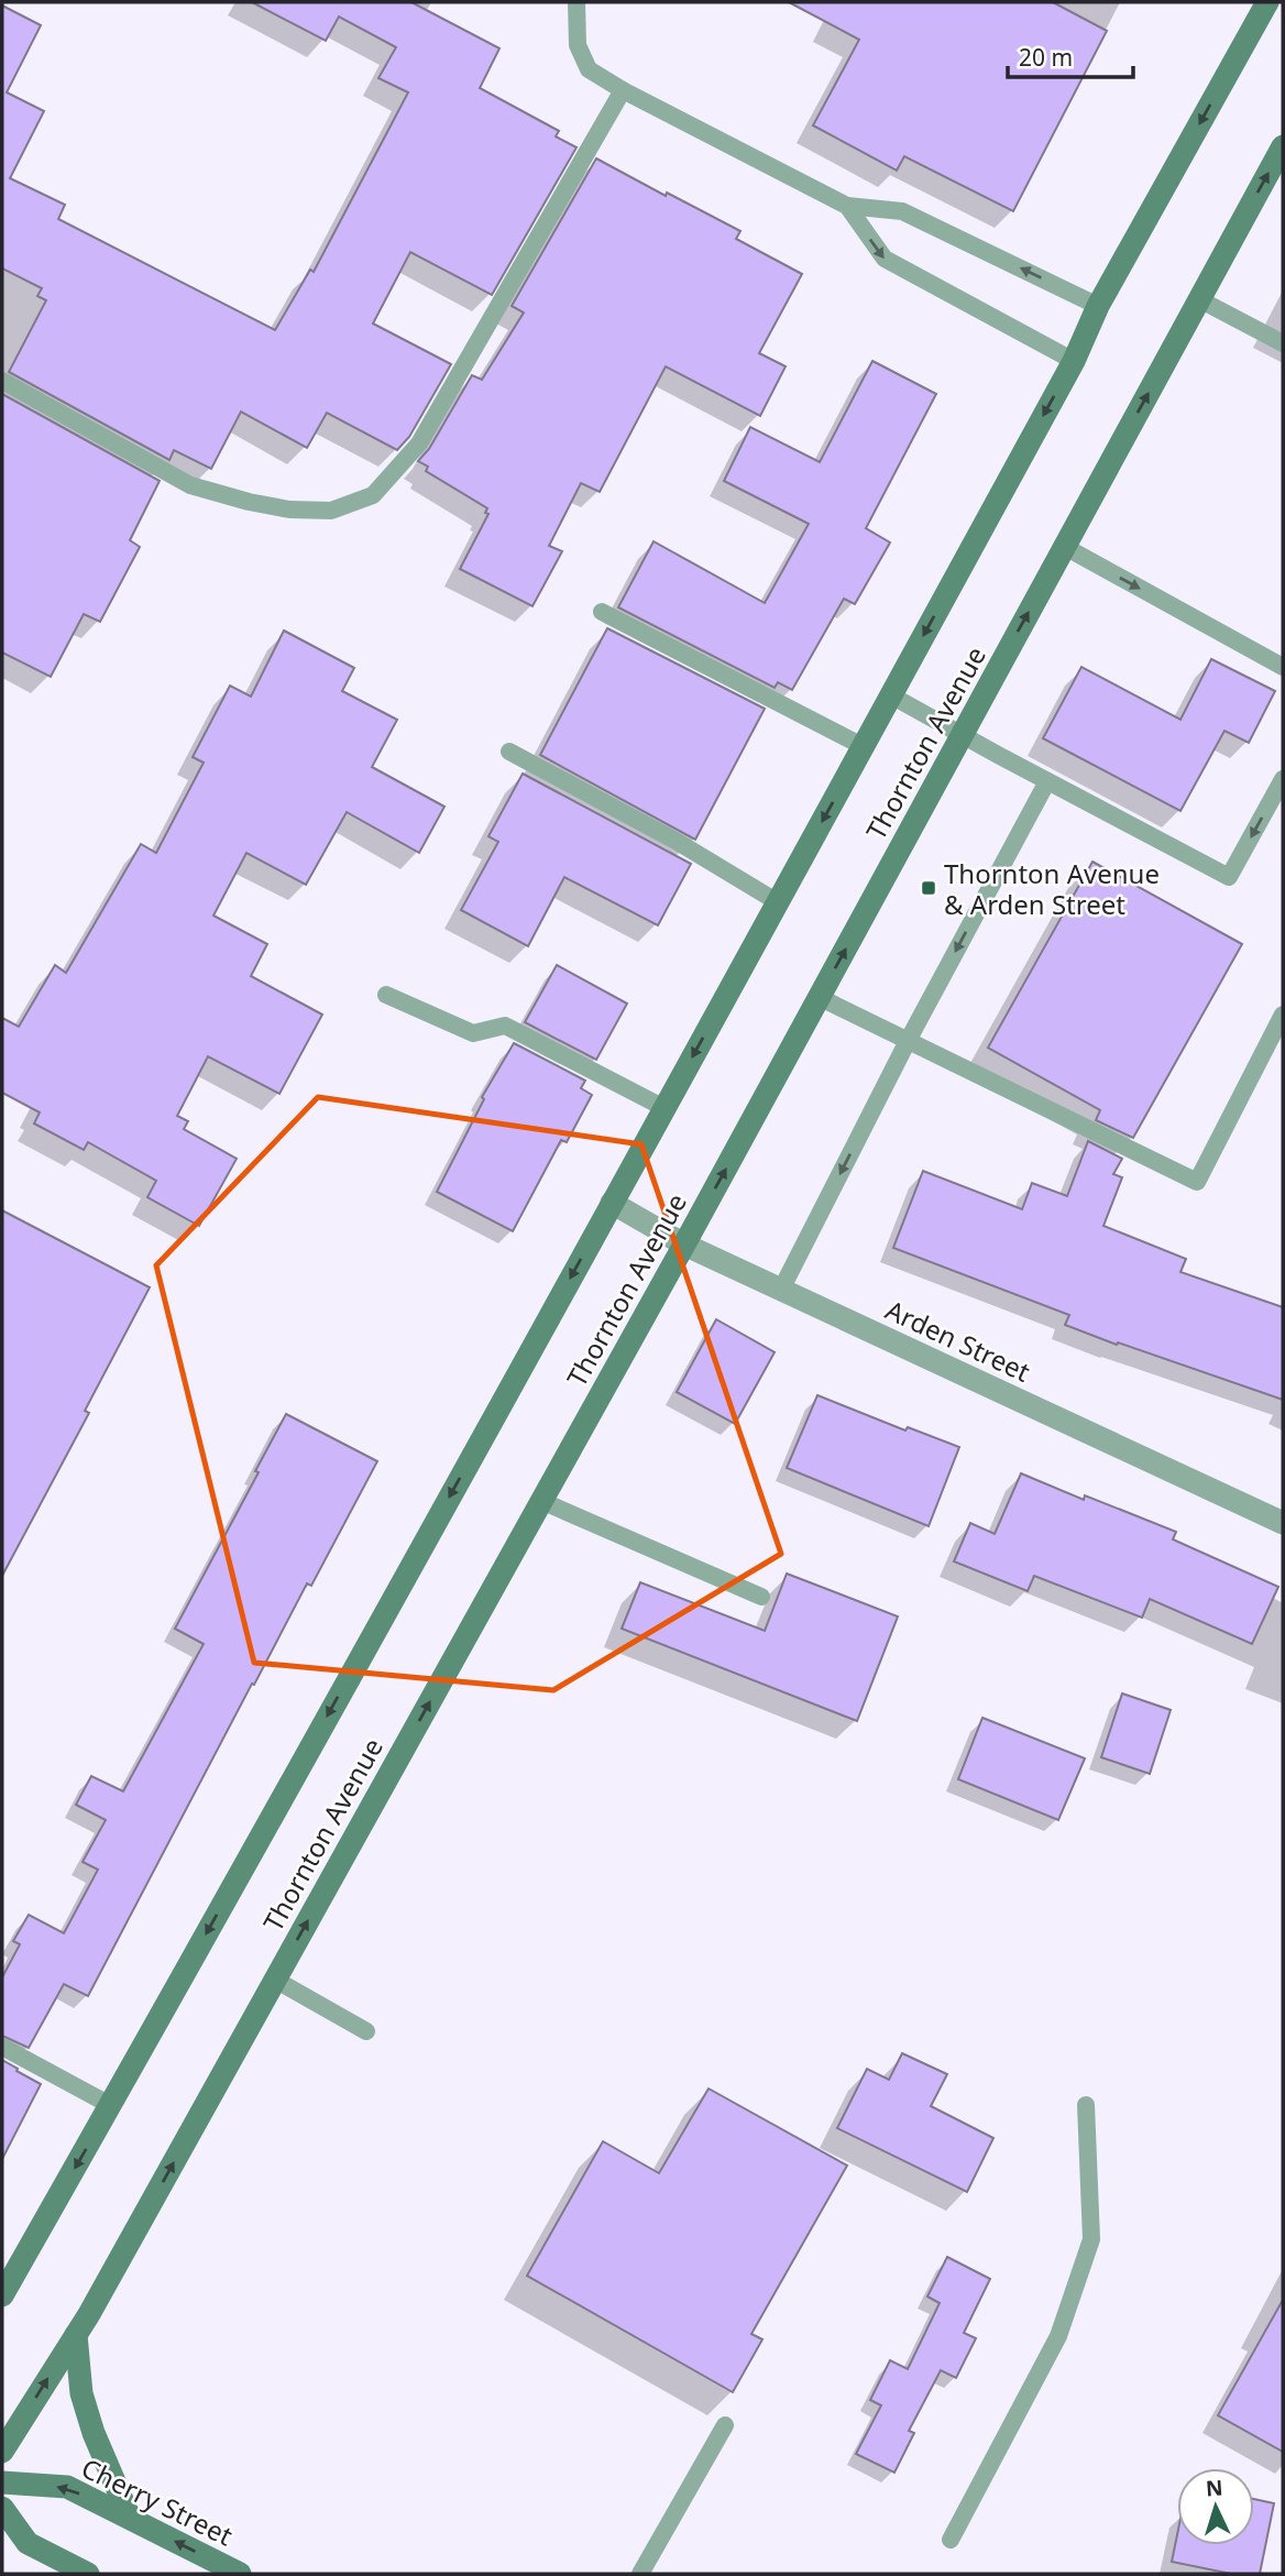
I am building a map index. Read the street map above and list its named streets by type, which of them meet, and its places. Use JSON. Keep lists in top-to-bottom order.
{
  "streets": {
    "main road": ["Thornton Avenue", "Cherry Street"],
    "street": ["Arden Street"]
  },
  "crossings": [
    ["Thornton Avenue", "Arden Street"]
  ],
  "places": {
    "transit": ["Thornton Avenue & Arden Street"]
  },
  "scale_bar": "20 m",
  "north": "top"
}
